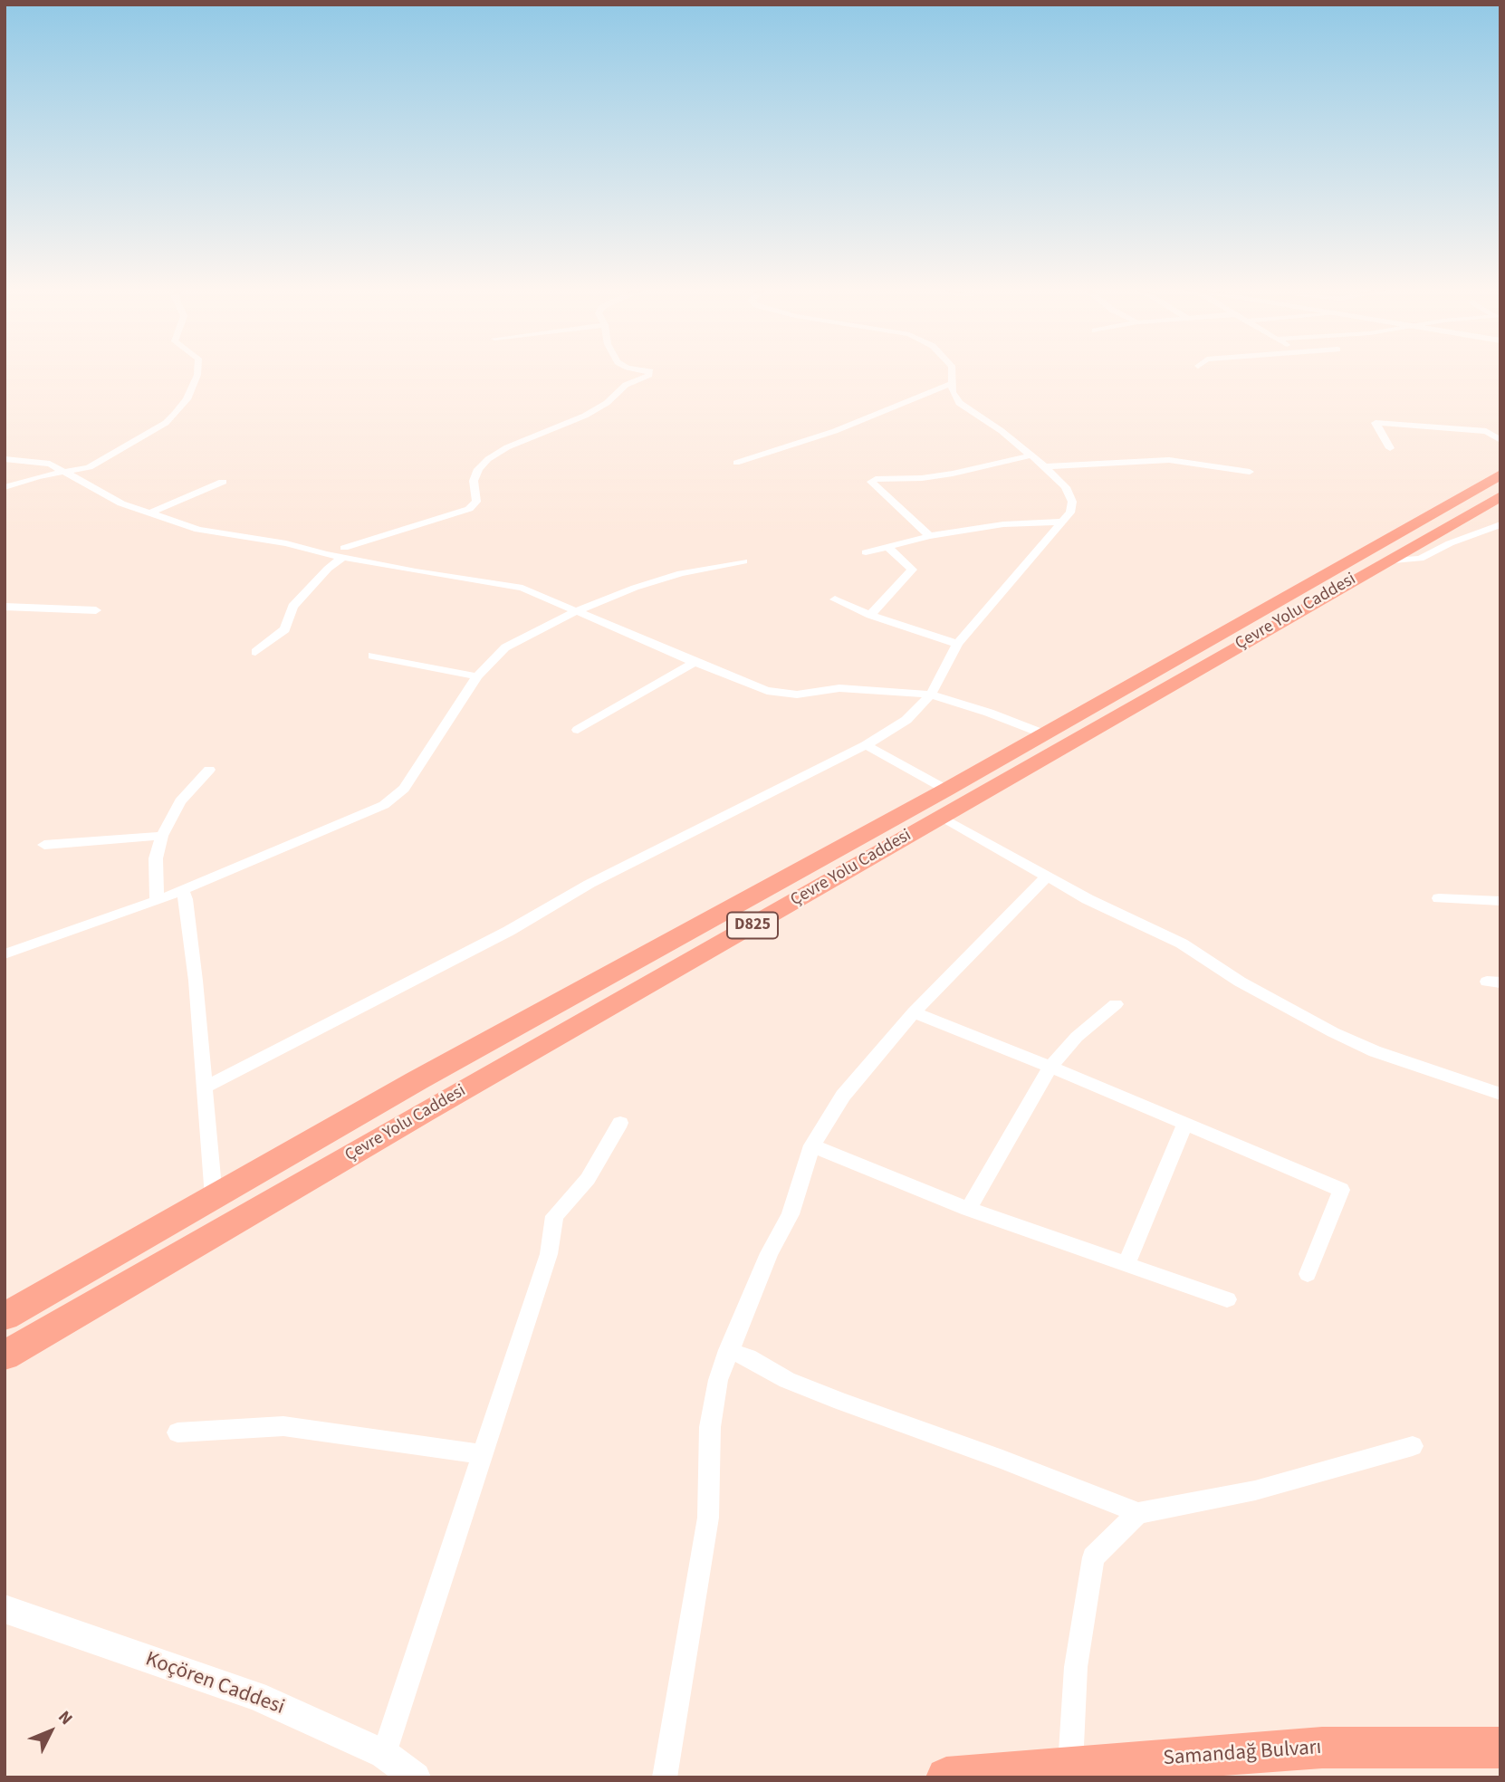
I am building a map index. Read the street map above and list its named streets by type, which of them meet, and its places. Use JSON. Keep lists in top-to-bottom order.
{
  "streets": {
    "highway": ["Çevre Yolu Caddesi", "D825", "Samandağ Bulvarı"],
    "street": ["Koçören Caddesi"]
  },
  "north": "top right"
}
